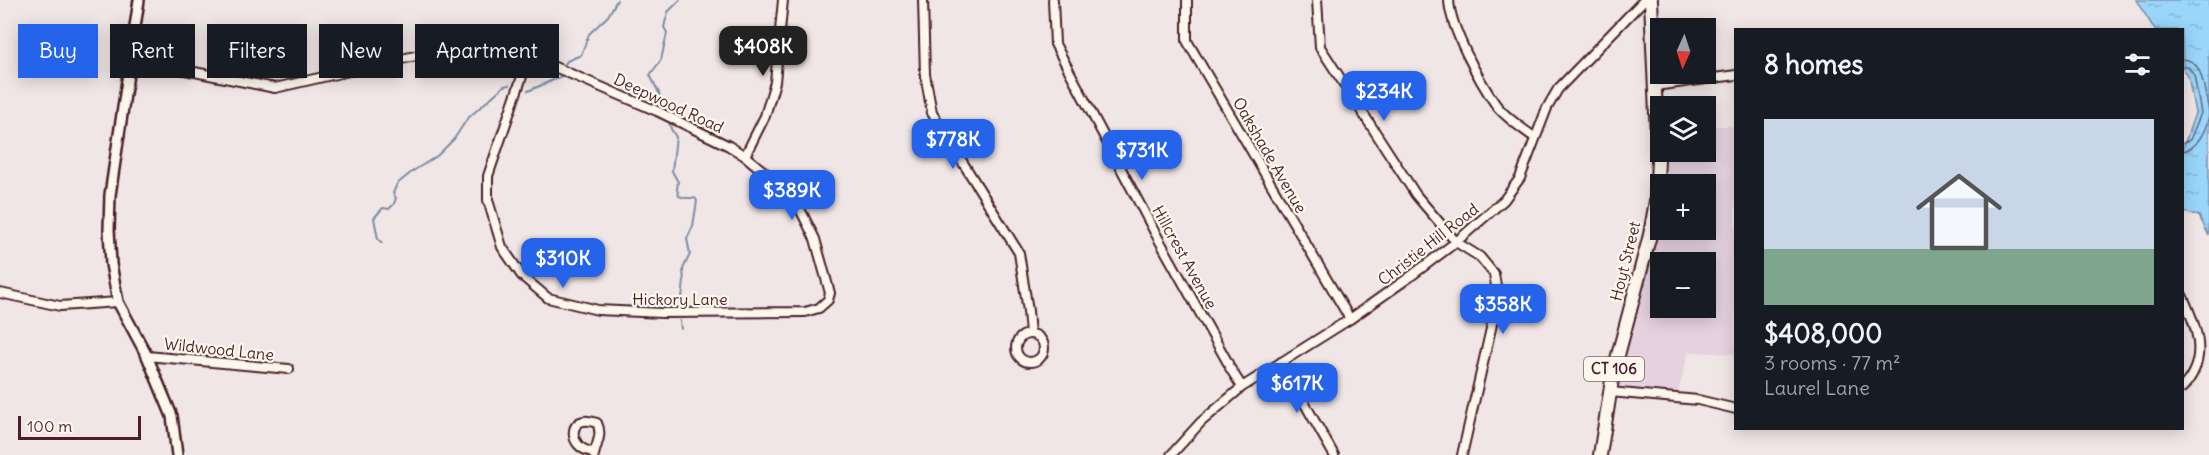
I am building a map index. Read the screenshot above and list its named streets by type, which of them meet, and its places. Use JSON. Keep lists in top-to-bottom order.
{
  "streets": {
    "main road": ["Hoyt Street", "CT 106"],
    "street": [
      "Deepwood Road",
      "Oakshade Avenue",
      "Christie Hill Road",
      "Hillcrest Avenue",
      "Hickory Lane",
      "Wildwood Lane"
    ]
  },
  "crossings": [
    ["Deepwood Road", "Hickory Lane"],
    ["Oakshade Avenue", "Christie Hill Road"],
    ["Christie Hill Road", "Hillcrest Avenue"]
  ],
  "scale_bar": "100 m",
  "north": "bottom",
  "page": {
    "map_buttons": ["+", "−"],
    "chip": [
      "Buy",
      "Rent",
      "Filters",
      "New",
      "Apartment"
    ],
    "price": [
      "$408K",
      "$234K",
      "$778K",
      "$731K",
      "$389K",
      "$310K",
      "$358K",
      "$617K"
    ],
    "heading": "8 homes",
    "list": [
      {
        "name": "$408,000",
        "note": "3 rooms · 77 m² · Laurel Lane"
      }
    ],
    "scale": "100 m"
  }
}
